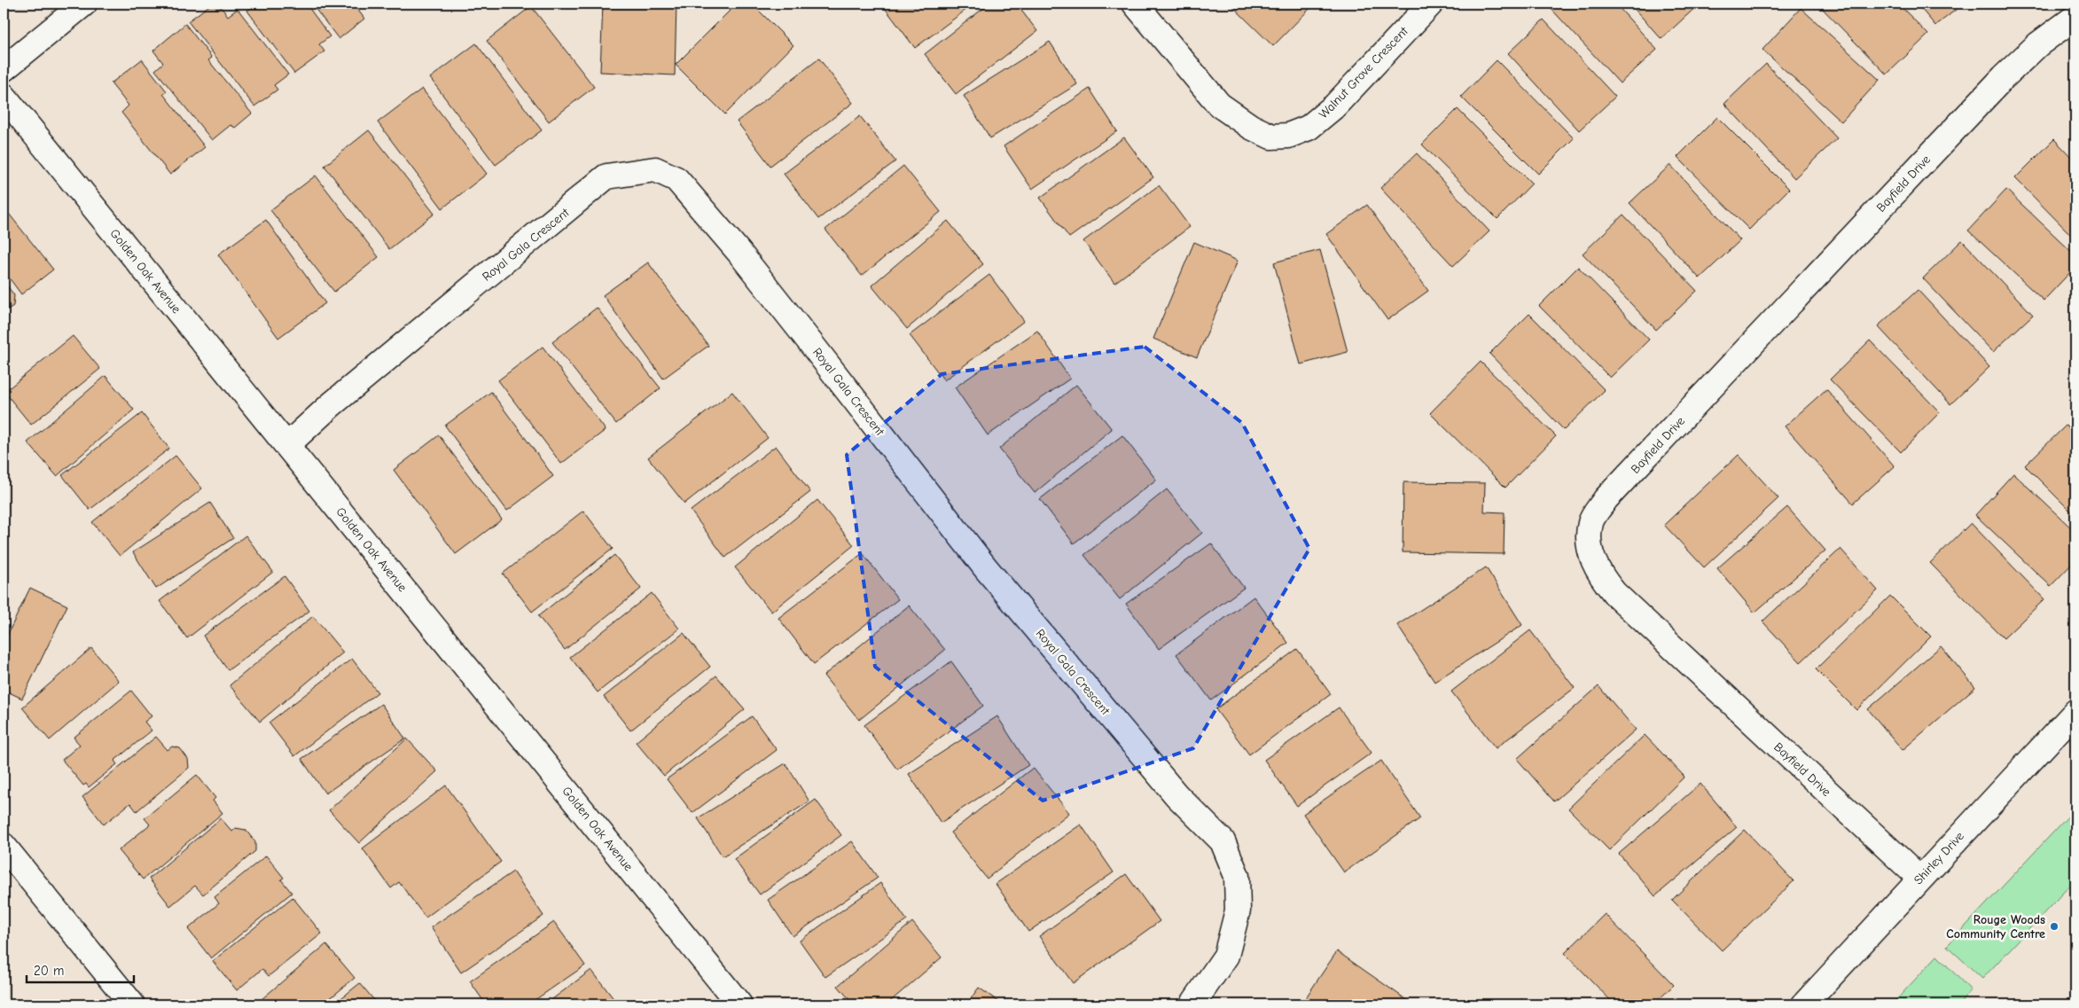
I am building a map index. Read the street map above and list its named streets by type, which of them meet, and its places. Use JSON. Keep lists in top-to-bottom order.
{
  "streets": {
    "street": [
      "Walnut Grove Crescent",
      "Bayfield Drive",
      "Royal Gala Crescent",
      "Golden Oak Avenue",
      "Shirley Drive"
    ]
  },
  "crossings": [
    ["Bayfield Drive", "Shirley Drive"],
    ["Royal Gala Crescent", "Golden Oak Avenue"]
  ],
  "places": ["Rouge Woods Community Centre"],
  "scale_bar": "20 m"
}
